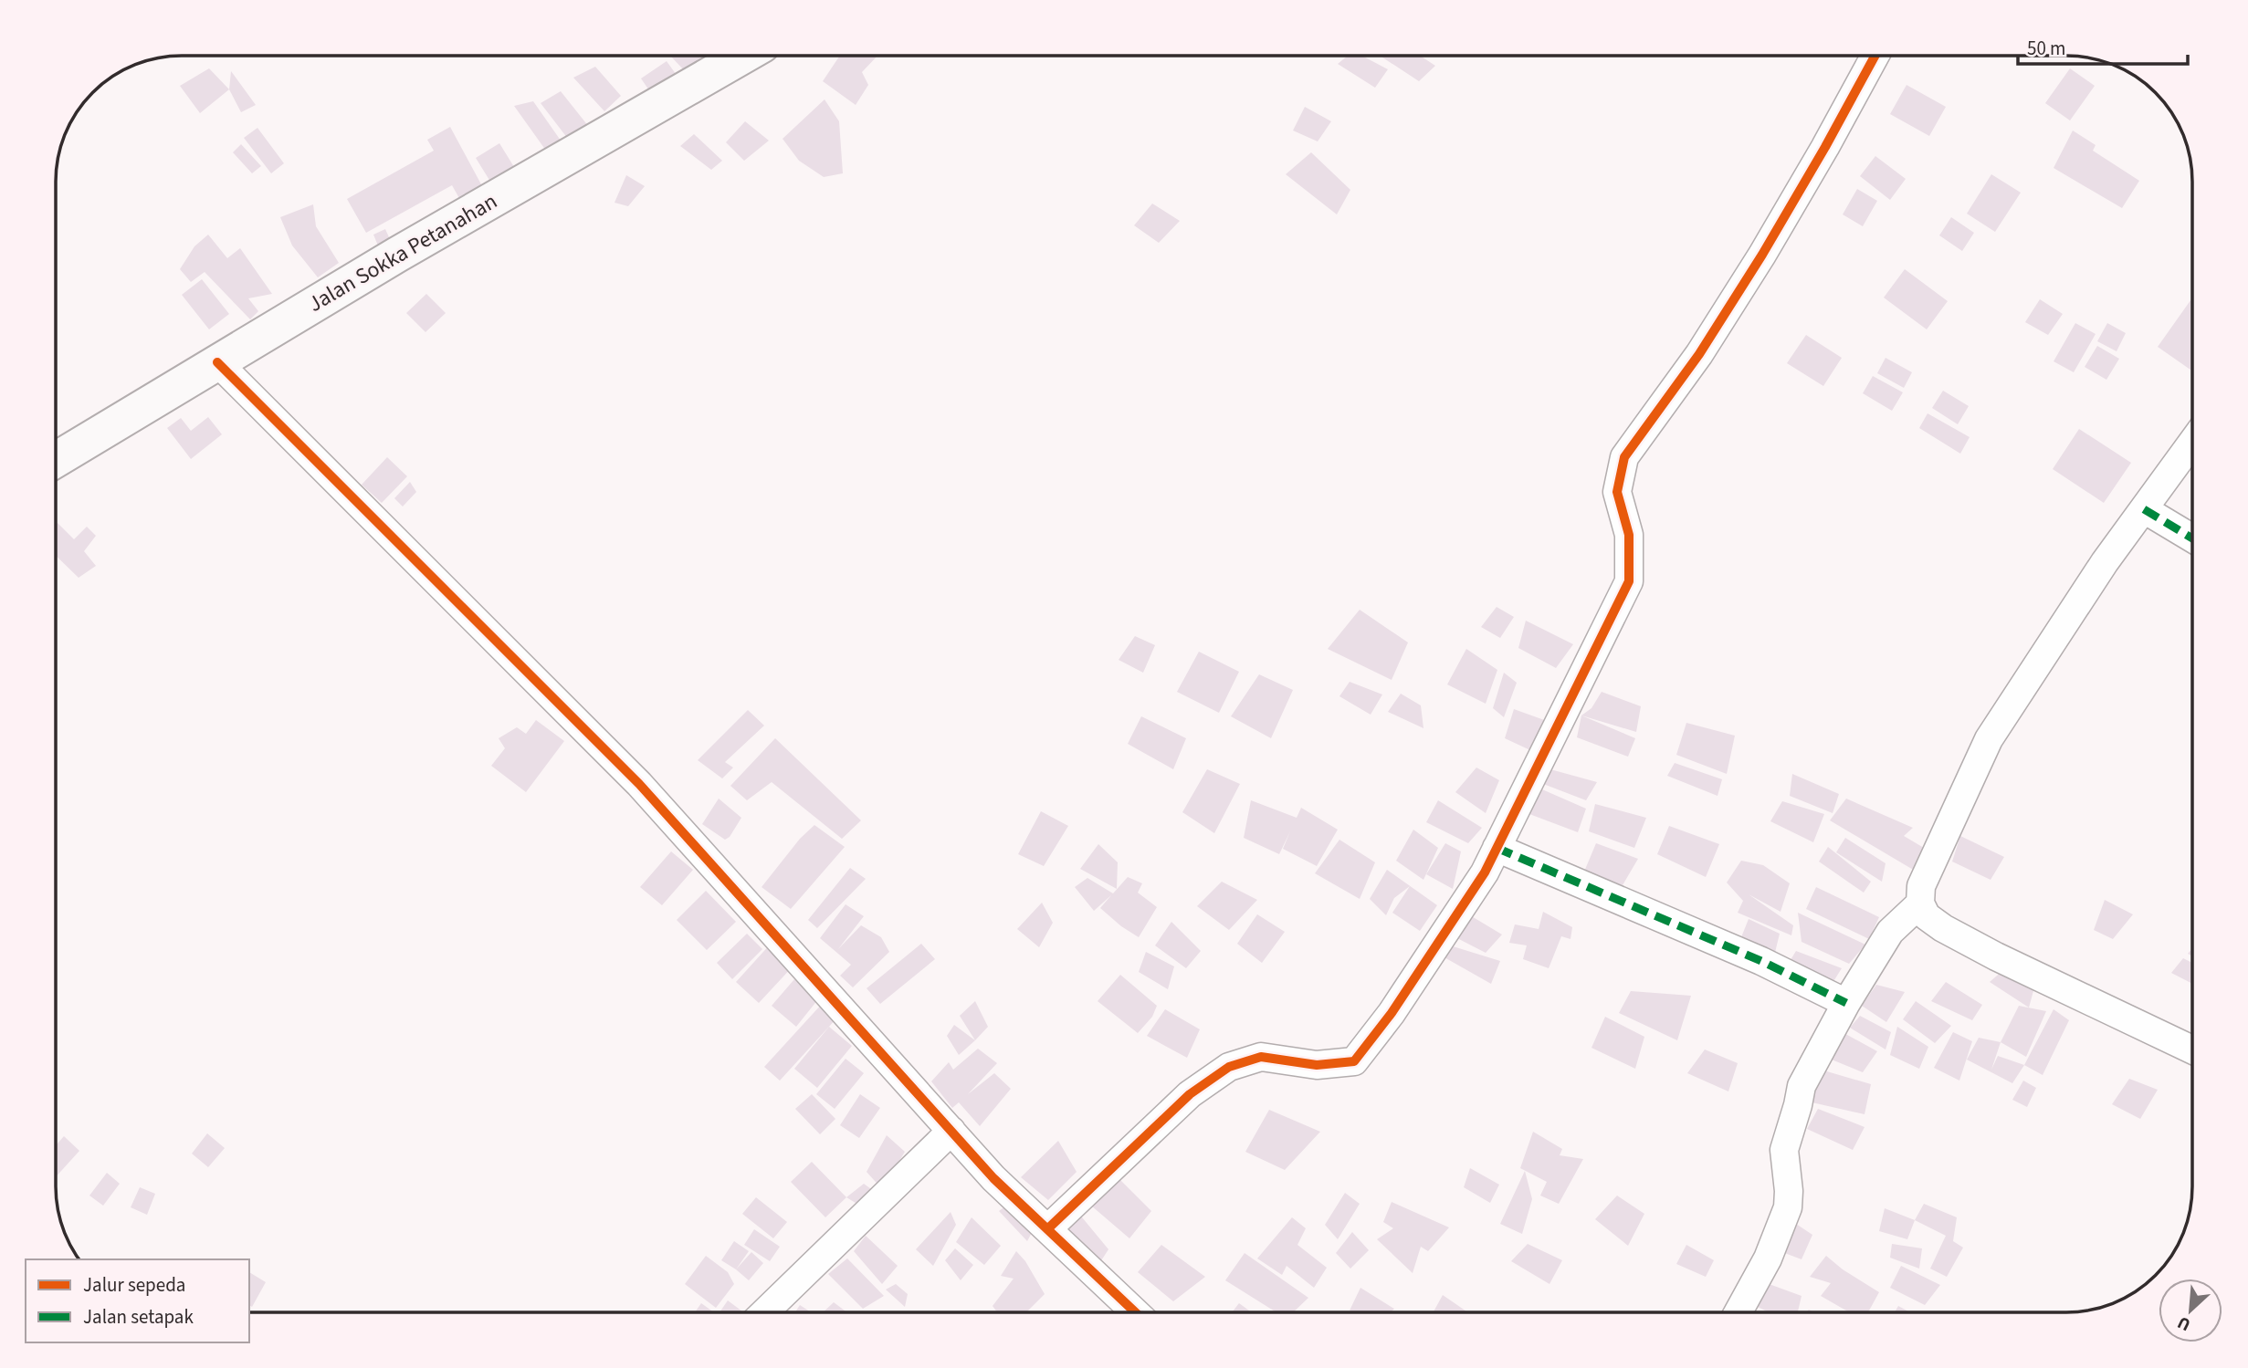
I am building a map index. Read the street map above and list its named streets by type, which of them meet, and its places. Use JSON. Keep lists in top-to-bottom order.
{
  "streets": {
    "main road": ["Jalan Sokka Petanahan"]
  },
  "legend": ["Jalur sepeda", "Jalan setapak"],
  "scale_bar": "50 m",
  "north": "bottom left"
}
